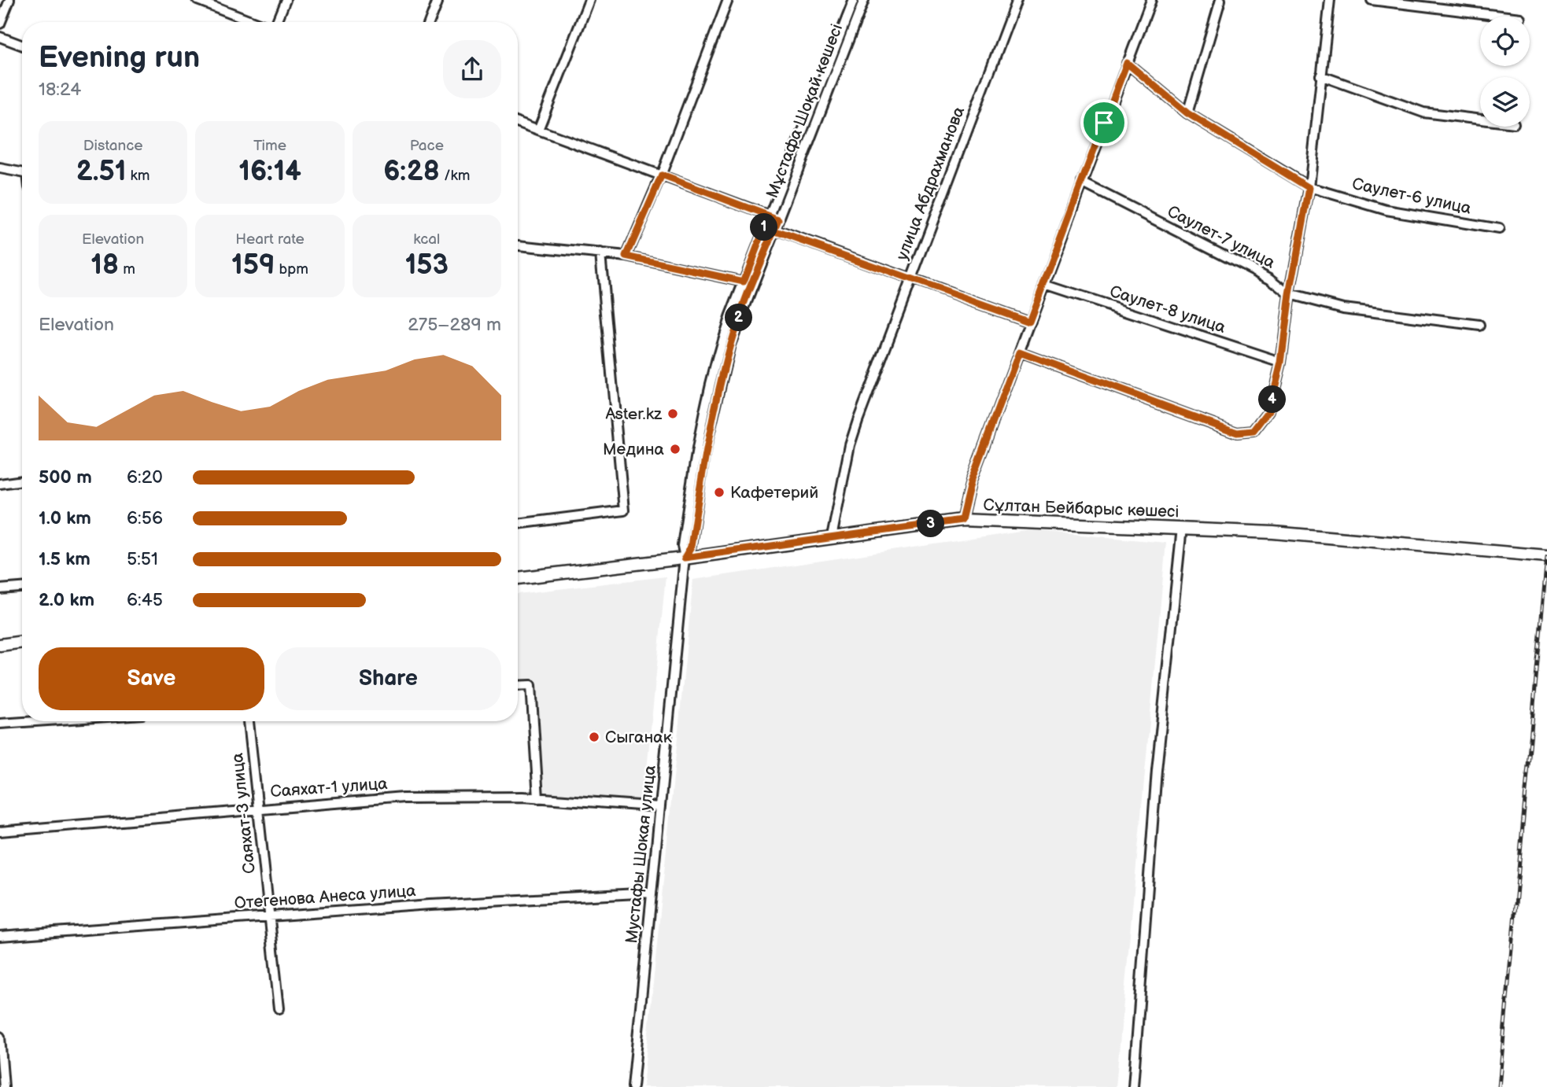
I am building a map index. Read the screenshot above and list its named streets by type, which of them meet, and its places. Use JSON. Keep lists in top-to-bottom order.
{
  "streets": {
    "main road": ["Сұлтан Бейбарыс көшесі"],
    "street": [
      "Мұстафа Шоқай көшесі",
      "улица Абдрахманова",
      "Саулет-6 улица",
      "Саулет-7 улица",
      "Саулет-8 улица",
      "Саяхат-1 улица",
      "Саяхат-3 улица",
      "Мустафы Шокая улица",
      "Отегенова Анеса улица"
    ]
  },
  "crossings": [
    ["Мұстафа Шоқай көшесі", "Сұлтан Бейбарыс көшесі"],
    ["Мұстафа Шоқай көшесі", "Мустафы Шокая улица"],
    ["улица Абдрахманова", "Сұлтан Бейбарыс көшесі"],
    ["Сұлтан Бейбарыс көшесі", "Мустафы Шокая улица"],
    ["Саяхат-1 улица", "Саяхат-3 улица"],
    ["Саяхат-1 улица", "Мустафы Шокая улица"],
    ["Саяхат-3 улица", "Отегенова Анеса улица"],
    ["Мустафы Шокая улица", "Отегенова Анеса улица"]
  ],
  "places": [
    "Aster.kz",
    "Медина",
    "Кафетерий",
    "Сыганак"
  ],
  "page": {
    "heading": ["Evening run", "18:24"],
    "stats": [
      ["Distance", "2.51 km"],
      ["Time", "16:14"],
      ["Pace", "6:28 /km"],
      ["Elevation", "18 m"],
      ["Heart rate", "159 bpm"],
      ["kcal", "153"]
    ],
    "pins": [
      "1",
      "2",
      "4",
      "3"
    ],
    "chart": ["Elevation", "275–289 m"],
    "list": [
      {
        "name": "500 m",
        "note": "6:20"
      },
      {
        "name": "1.0 km",
        "note": "6:56"
      },
      {
        "name": "1.5 km",
        "note": "5:51"
      },
      {
        "name": "2.0 km",
        "note": "6:45"
      }
    ],
    "buttons": ["Save", "Share"]
  }
}
